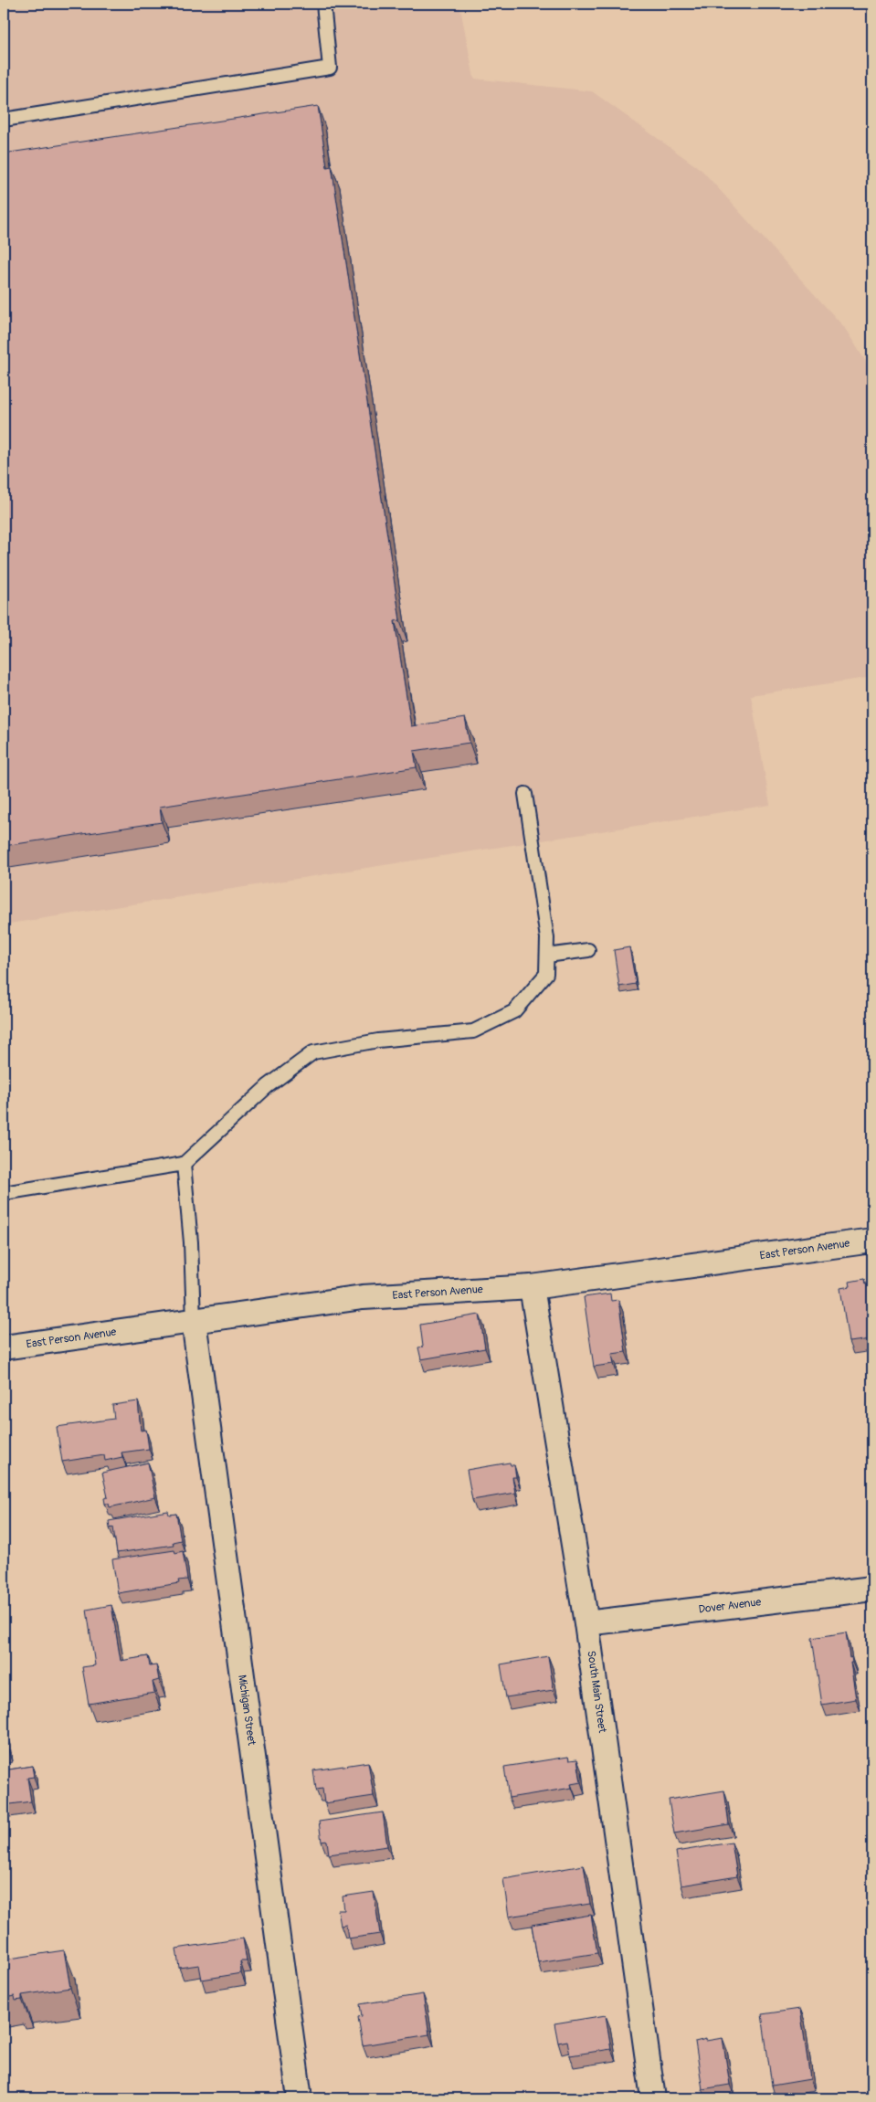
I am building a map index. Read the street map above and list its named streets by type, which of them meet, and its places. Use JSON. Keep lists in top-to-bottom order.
{
  "streets": {
    "street": [
      "East Person Avenue",
      "Dover Avenue",
      "South Main Street",
      "Michigan Street"
    ]
  },
  "crossings": [
    ["East Person Avenue", "South Main Street"],
    ["East Person Avenue", "Michigan Street"],
    ["Dover Avenue", "South Main Street"]
  ]
}
